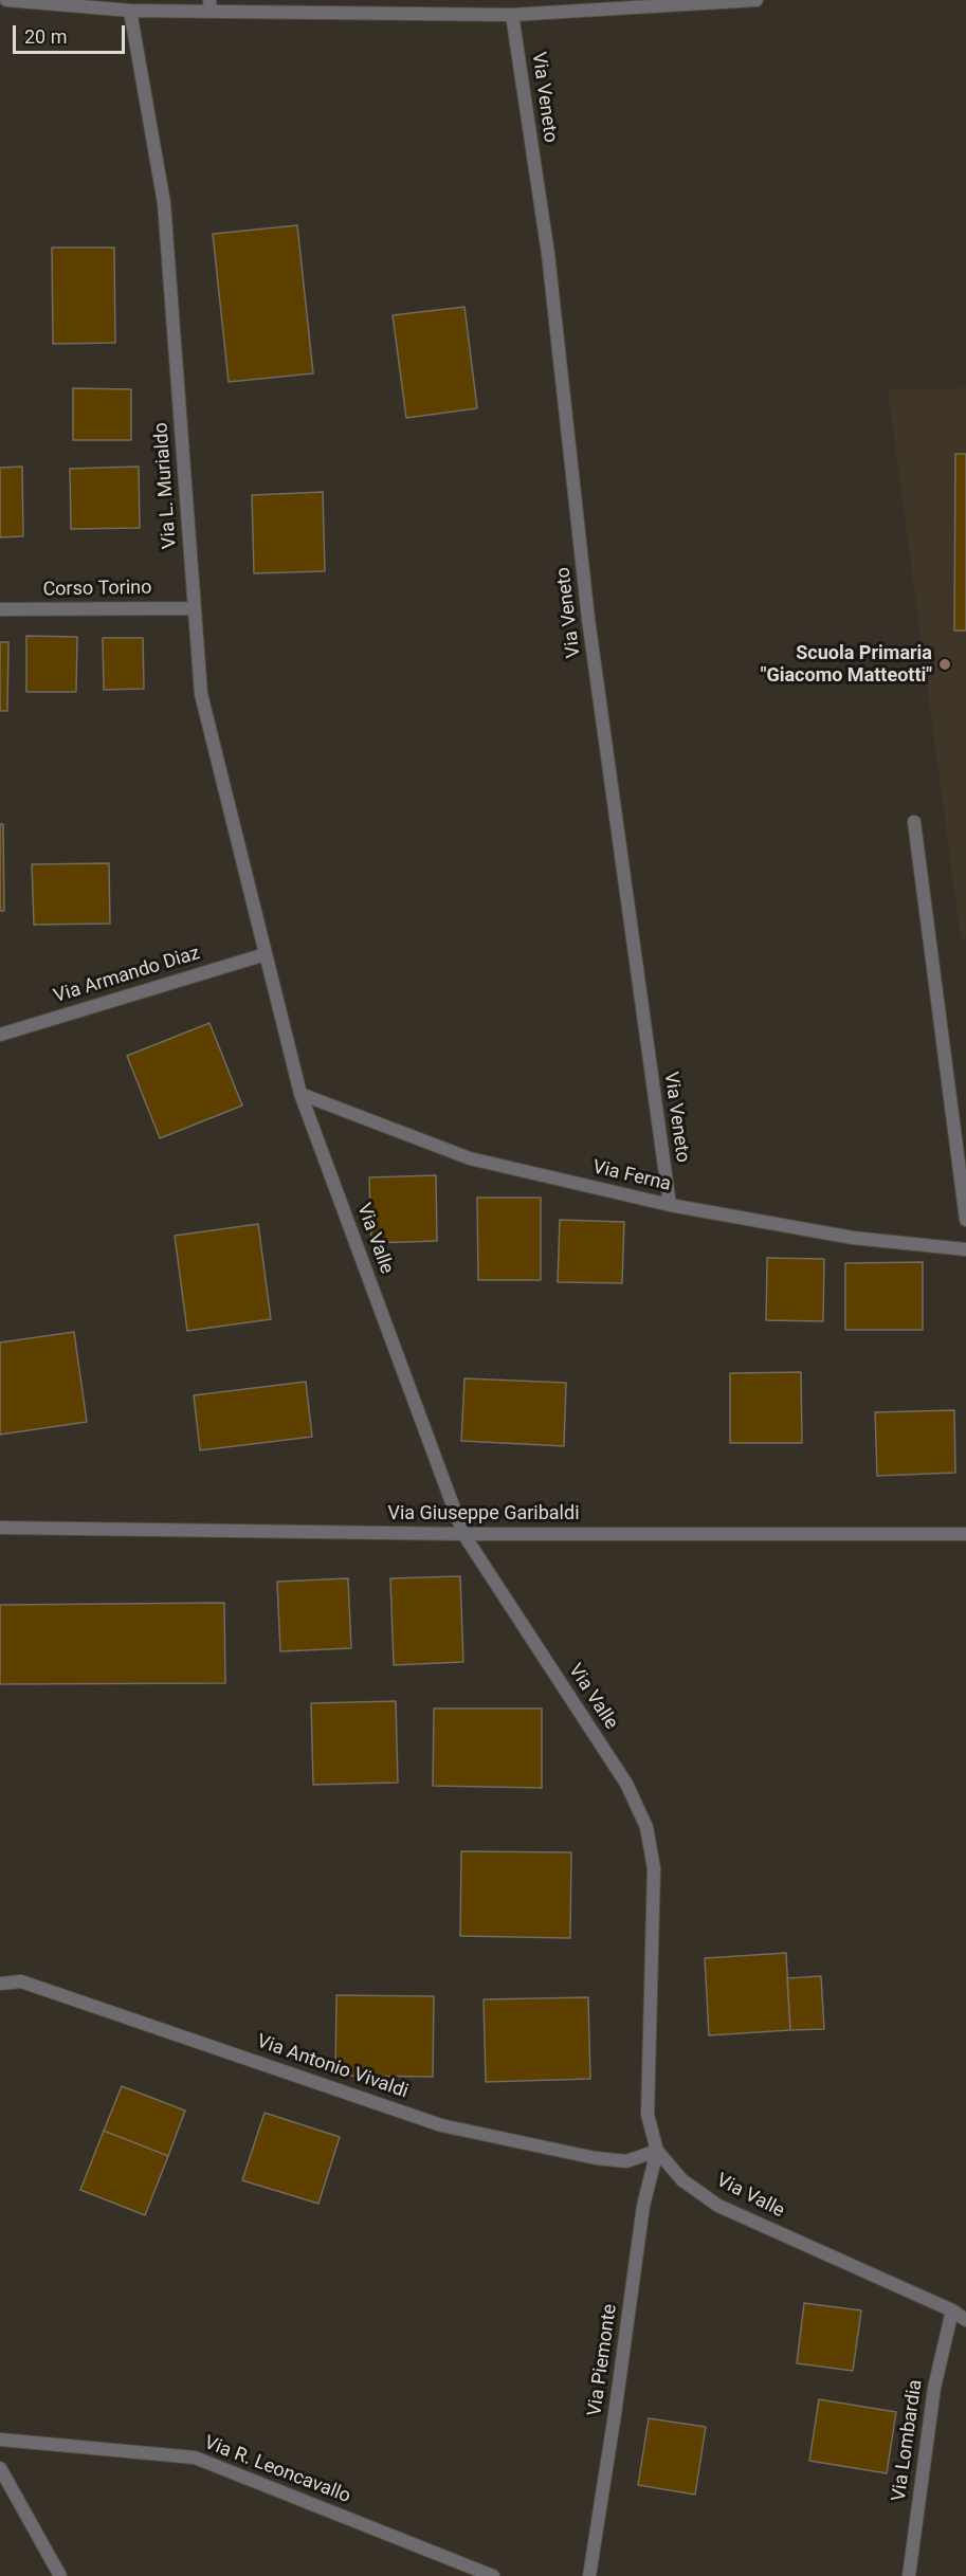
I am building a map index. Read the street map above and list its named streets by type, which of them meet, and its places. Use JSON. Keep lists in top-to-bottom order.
{
  "streets": {
    "street": [
      "Via Veneto",
      "Via L. Murialdo",
      "Corso Torino",
      "Via Armando Diaz",
      "Via Ferna",
      "Via Valle",
      "Via Giuseppe Garibaldi",
      "Via Antonio Vivaldi",
      "Via Piemonte",
      "Via Lombardia",
      "Via R. Leoncavallo"
    ]
  },
  "crossings": [
    ["Via Veneto", "Via Ferna"],
    ["Via L. Murialdo", "Corso Torino"],
    ["Via L. Murialdo", "Via Armando Diaz"],
    ["Via L. Murialdo", "Via Valle"],
    ["Via Armando Diaz", "Via Valle"],
    ["Via Ferna", "Via Valle"],
    ["Via Valle", "Via Giuseppe Garibaldi"],
    ["Via Valle", "Via Antonio Vivaldi"],
    ["Via Valle", "Via Piemonte"],
    ["Via Valle", "Via Lombardia"],
    ["Via Antonio Vivaldi", "Via Piemonte"]
  ],
  "places": ["Scuola Primaria \"Giacomo Matteotti\""],
  "scale_bar": "20 m"
}
